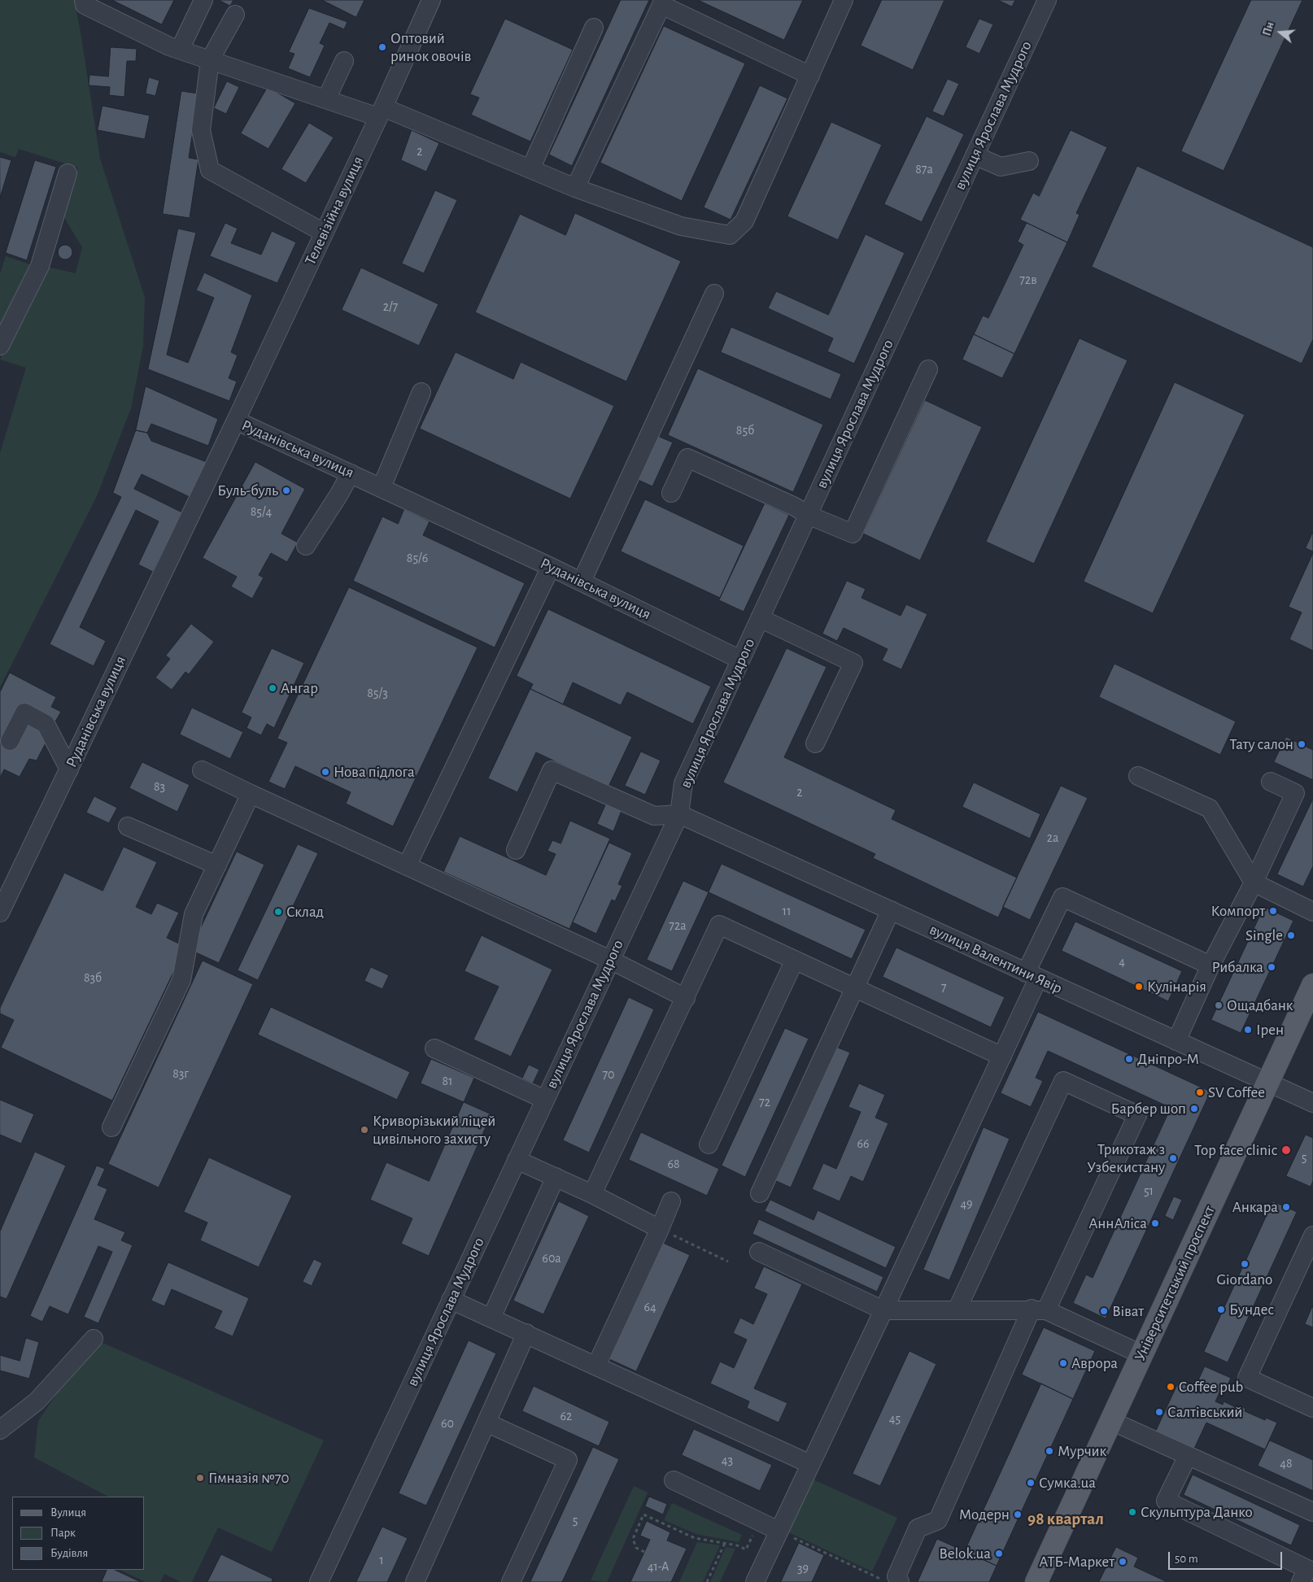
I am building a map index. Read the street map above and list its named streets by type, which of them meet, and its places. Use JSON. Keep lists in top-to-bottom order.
{
  "streets": {
    "main road": ["Університетський проспект"],
    "street": [
      "вулиця Ярослава Мудрого",
      "Телевізійна вулиця",
      "Руданівська вулиця",
      "вулиця Валентини Явір"
    ]
  },
  "crossings": [
    ["вулиця Ярослава Мудрого", "Руданівська вулиця"],
    ["вулиця Ярослава Мудрого", "вулиця Валентини Явір"],
    ["Телевізійна вулиця", "Руданівська вулиця"],
    ["вулиця Валентини Явір", "Університетський проспект"]
  ],
  "districts": ["98 квартал"],
  "places": [
    "Оптовий ринок овочів",
    "Буль-буль",
    "Ангар",
    "Тату салон",
    "Нова підлога",
    "Компорт",
    "Склад",
    "Single",
    "Рибалка",
    "Кулінарія",
    "Ощадбанк",
    "Ірен",
    "Дніпро-М",
    "SV Coffee",
    "Барбер шоп",
    "Криворізький ліцей цивільного захисту",
    "Top face clinic",
    "Трикотаж з Узбекистану",
    "Анкара",
    "АннАліса",
    "Giordano",
    "Бундес",
    "Віват",
    "Аврора",
    "Coffee pub",
    "Салтівський",
    "Мурчик",
    "Гімназія №70",
    "Сумка.ua",
    "Скульптура Данко",
    "Модерн",
    "Belok.ua",
    "АТБ-Маркет"
  ],
  "house_numbers": [
    "2",
    "87а",
    "72в",
    "2/7",
    "85б",
    "85/4",
    "85/6",
    "85/3",
    "83",
    "2",
    "2а",
    "11",
    "72а",
    "4",
    "83б",
    "7",
    "83г",
    "70",
    "81",
    "72",
    "66",
    "5",
    "68",
    "51",
    "49",
    "60а",
    "64",
    "62",
    "45",
    "60",
    "43",
    "48",
    "5",
    "1",
    "41-А",
    "39"
  ],
  "legend": ["Вулиця", "Парк", "Будівля"],
  "scale_bar": "50 m",
  "north": "left"
}
